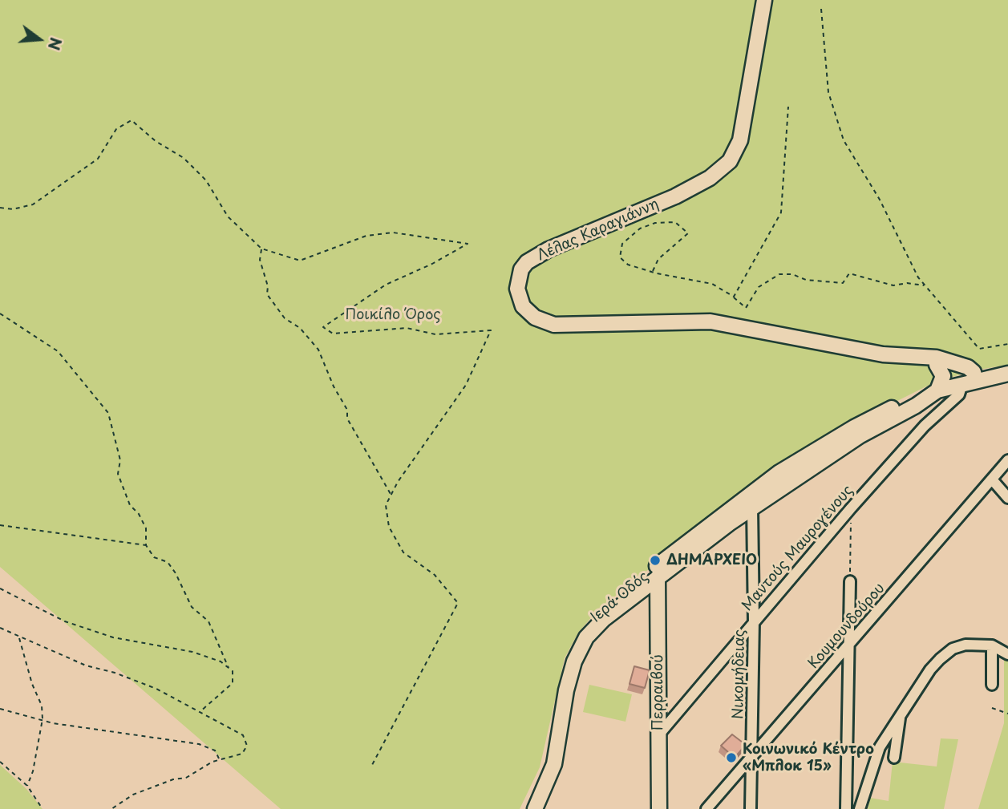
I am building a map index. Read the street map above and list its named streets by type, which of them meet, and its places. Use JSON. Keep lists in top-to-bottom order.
{
  "streets": {
    "main road": ["Λέλας Καραγιάννη", "Ιερά Οδός", "Περραιβού"],
    "street": ["Μαντούς Μαυρογένους", "Κουμουνδούρου", "Νικομήδειας"]
  },
  "crossings": [
    ["Λέλας Καραγιάννη", "Μαντούς Μαυρογένους"],
    ["Λέλας Καραγιάννη", "Ιερά Οδός"],
    ["Μαντούς Μαυρογένους", "Ιερά Οδός"],
    ["Μαντούς Μαυρογένους", "Νικομήδειας"],
    ["Μαντούς Μαυρογένους", "Περραιβού"],
    ["Ιερά Οδός", "Νικομήδειας"],
    ["Ιερά Οδός", "Περραιβού"],
    ["Κουμουνδούρου", "Νικομήδειας"]
  ],
  "parks": ["Ποικίλο Όρος"],
  "places": ["ΔΗΜΑΡΧΕΙΟ", "Κοινωνικό Κέντρο «Μπλοκ 15»"],
  "north": "right"
}
